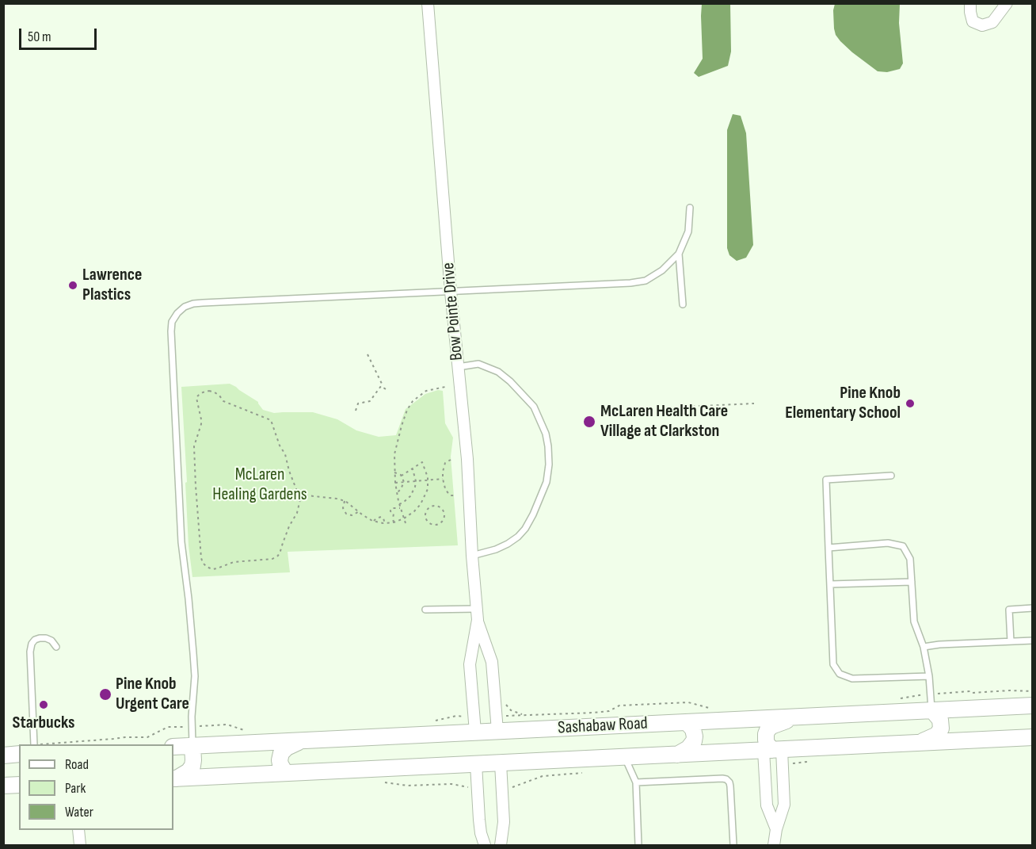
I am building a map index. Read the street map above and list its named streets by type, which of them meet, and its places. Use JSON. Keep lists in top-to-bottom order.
{
  "streets": {
    "main road": ["Sashabaw Road"],
    "street": ["Bow Pointe Drive"]
  },
  "crossings": [
    ["Bow Pointe Drive", "Sashabaw Road"]
  ],
  "parks": ["McLaren Healing Gardens"],
  "places": [
    "Lawrence Plastics",
    "Pine Knob Elementary School",
    "McLaren Health Care Village at Clarkston",
    "Pine Knob Urgent Care",
    "Starbucks"
  ],
  "legend": ["Road", "Park", "Water"],
  "scale_bar": "50 m"
}
